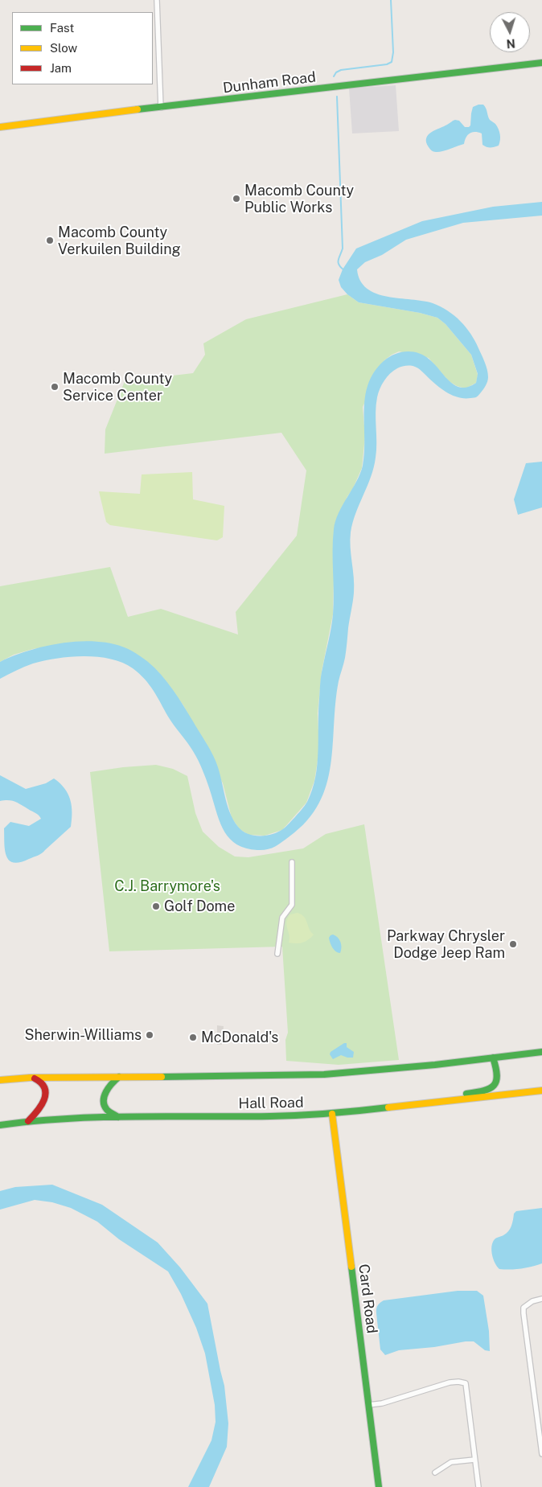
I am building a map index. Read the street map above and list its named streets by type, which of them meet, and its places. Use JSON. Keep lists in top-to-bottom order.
{
  "streets": {
    "main road": ["Dunham Road", "Hall Road", "Card Road"]
  },
  "crossings": [
    ["Hall Road", "Card Road"]
  ],
  "parks": ["C.J. Barrymore's"],
  "places": [
    "Macomb County Public Works",
    "Macomb County Verkuilen Building",
    "Macomb County Service Center",
    "Golf Dome",
    "Parkway Chrysler Dodge Jeep Ram",
    "Sherwin-Williams",
    "McDonald's"
  ],
  "legend": ["Fast", "Slow", "Jam"],
  "north": "bottom"
}
